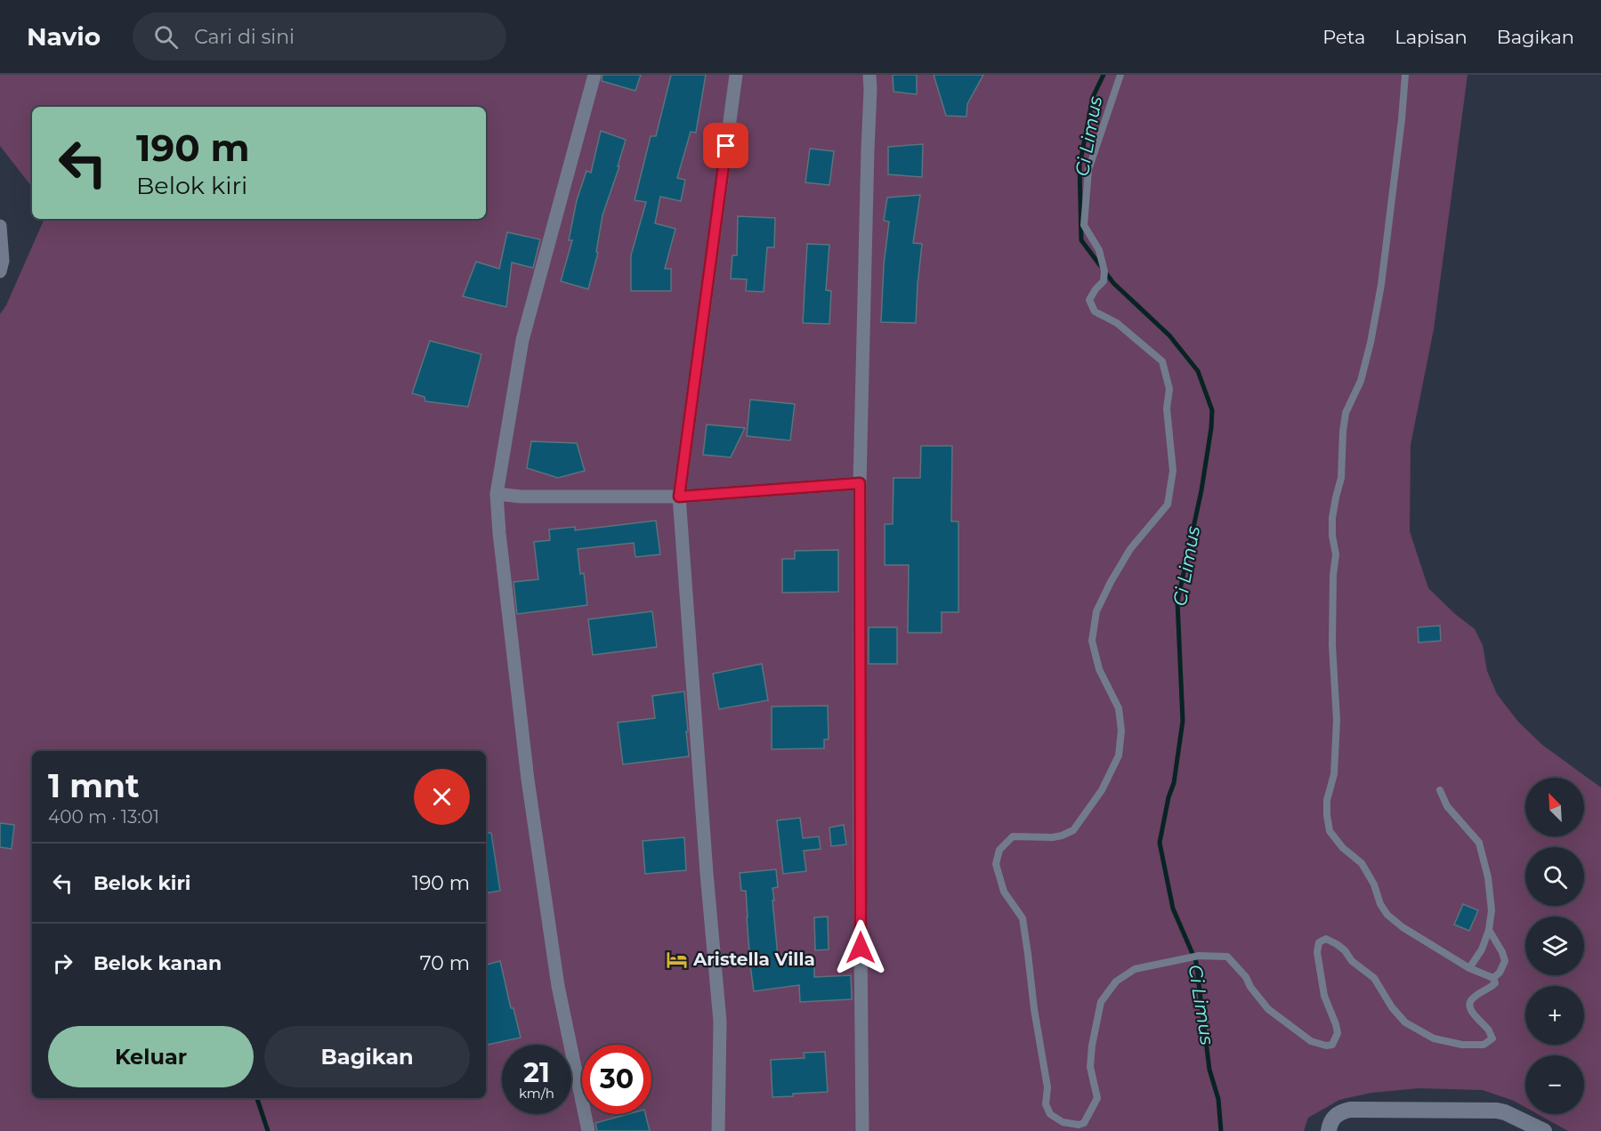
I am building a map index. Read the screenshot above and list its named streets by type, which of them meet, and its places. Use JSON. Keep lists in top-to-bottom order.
{
  "water": ["Ci Limus"],
  "places": {
    "hotel": ["Aristella Villa"]
  },
  "north": "top left",
  "page": {
    "header": "Navio",
    "search": "Cari di sini",
    "nav": ["Peta", "Lapisan", "Bagikan"],
    "turn": ["190 m", "Belok kiri"],
    "heading": ["1 mnt", "400 m · 13:01"],
    "map_buttons": ["+", "−"],
    "list": [
      {
        "name": "Belok kiri",
        "value": "190 m"
      },
      {
        "name": "Belok kanan",
        "value": "70 m"
      }
    ],
    "buttons": ["Keluar", "Bagikan"],
    "speed": "21 km/h",
    "limit": "30"
  }
}
